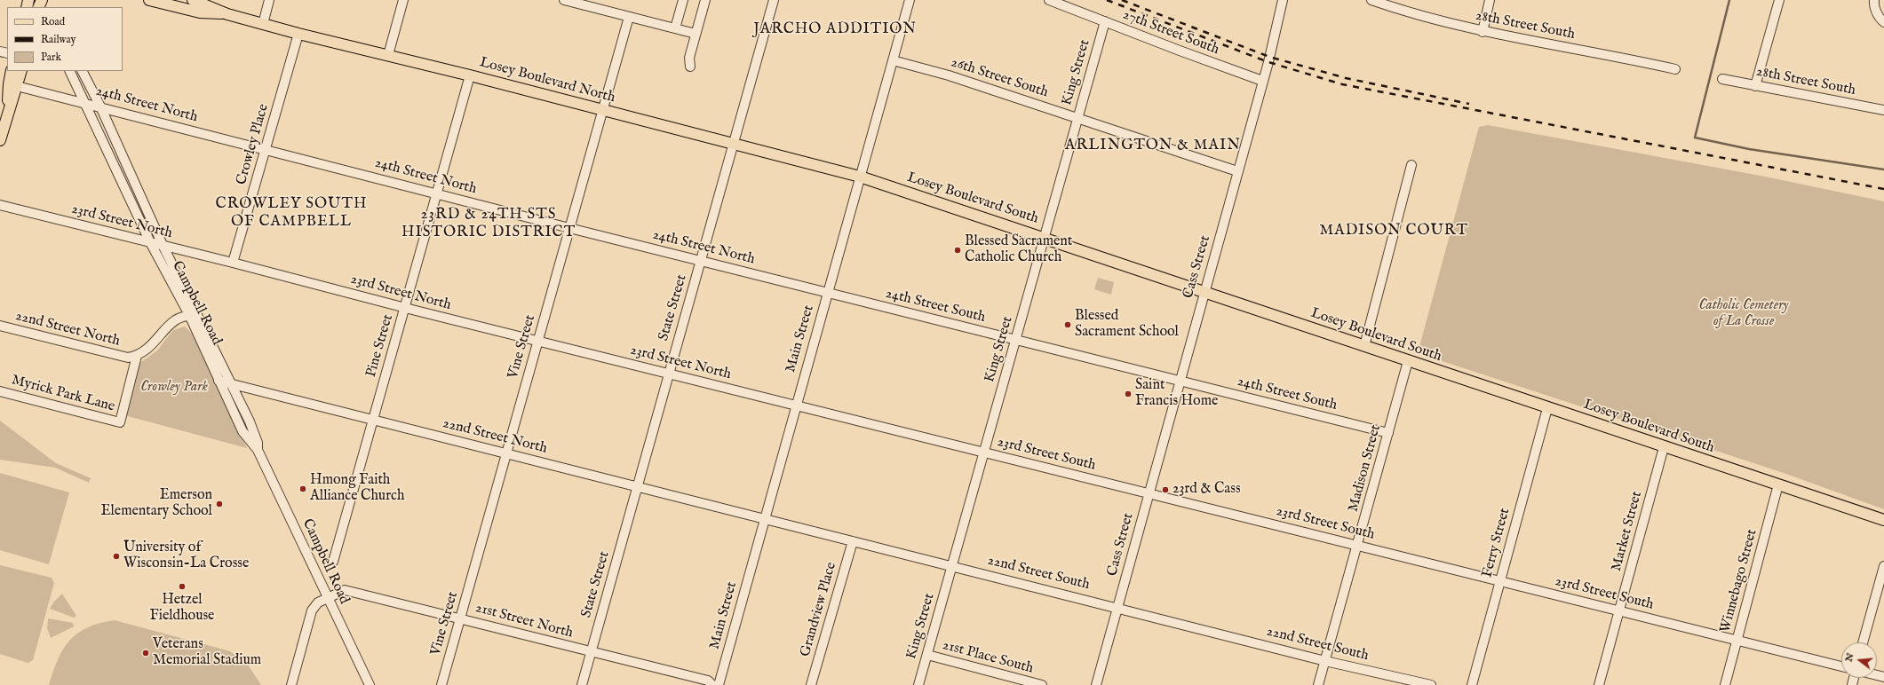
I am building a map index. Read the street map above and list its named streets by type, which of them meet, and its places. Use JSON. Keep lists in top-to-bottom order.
{
  "streets": {
    "main road": ["Losey Boulevard North", "Losey Boulevard South"],
    "street": [
      "28th Street South",
      "27th Street South",
      "King Street",
      "26th Street South",
      "24th Street North",
      "Crowley Place",
      "23rd Street North",
      "Cass Street",
      "Campbell Road",
      "24th Street South",
      "State Street",
      "22nd Street North",
      "Main Street",
      "Pine Street",
      "Vine Street",
      "Myrick Park Lane",
      "23rd Street South",
      "Madison Street",
      "Market Street",
      "Ferry Street",
      "22nd Street South",
      "Winnebago Street",
      "Grandview Place",
      "21st Street North",
      "21st Place South"
    ]
  },
  "crossings": [
    ["27th Street South", "King Street"],
    ["27th Street South", "Cass Street"],
    ["King Street", "26th Street South"],
    ["King Street", "Losey Boulevard South"],
    ["King Street", "24th Street South"],
    ["King Street", "23rd Street South"],
    ["King Street", "22nd Street South"],
    ["King Street", "21st Place South"],
    ["26th Street South", "Cass Street"],
    ["26th Street South", "Main Street"],
    ["Losey Boulevard North", "Crowley Place"],
    ["Losey Boulevard North", "Losey Boulevard South"],
    ["Losey Boulevard North", "State Street"],
    ["Losey Boulevard North", "Main Street"],
    ["Losey Boulevard North", "Pine Street"],
    ["Losey Boulevard North", "Vine Street"],
    ["24th Street North", "Crowley Place"],
    ["24th Street North", "Campbell Road"],
    ["24th Street North", "24th Street South"],
    ["24th Street North", "State Street"],
    ["24th Street North", "Main Street"],
    ["24th Street North", "Pine Street"],
    ["24th Street North", "Vine Street"],
    ["Crowley Place", "23rd Street North"],
    ["Losey Boulevard South", "Cass Street"],
    ["Losey Boulevard South", "Main Street"],
    ["Losey Boulevard South", "Madison Street"],
    ["Losey Boulevard South", "Market Street"],
    ["Losey Boulevard South", "Ferry Street"],
    ["Losey Boulevard South", "Winnebago Street"],
    ["23rd Street North", "Campbell Road"],
    ["23rd Street North", "State Street"],
    ["23rd Street North", "Main Street"],
    ["23rd Street North", "Pine Street"],
    ["23rd Street North", "Vine Street"],
    ["23rd Street North", "23rd Street South"],
    ["Cass Street", "24th Street South"],
    ["Cass Street", "23rd Street South"],
    ["Cass Street", "22nd Street South"],
    ["Campbell Road", "22nd Street North"],
    ["Campbell Road", "21st Street North"],
    ["24th Street South", "Main Street"],
    ["24th Street South", "Madison Street"],
    ["State Street", "22nd Street North"],
    ["State Street", "21st Street North"],
    ["22nd Street North", "Main Street"],
    ["22nd Street North", "Pine Street"],
    ["22nd Street North", "Vine Street"],
    ["22nd Street North", "Myrick Park Lane"],
    ["22nd Street North", "22nd Street South"],
    ["Main Street", "23rd Street South"],
    ["Main Street", "22nd Street South"],
    ["Vine Street", "21st Street North"],
    ["23rd Street South", "Madison Street"],
    ["23rd Street South", "Market Street"],
    ["23rd Street South", "Ferry Street"],
    ["23rd Street South", "Winnebago Street"],
    ["Madison Street", "22nd Street South"],
    ["22nd Street South", "Grandview Place"]
  ],
  "districts": [
    "JARCHO ADDITION",
    "ARLINGTON & MAIN",
    "CROWLEY SOUTH OF CAMPBELL",
    "23RD & 24TH STS HISTORIC DISTRICT",
    "MADISON COURT"
  ],
  "parks": ["Catholic Cemetery of La Crosse", "Crowley Park"],
  "places": [
    "Blessed Sacrament Catholic Church",
    "Blessed Sacrament School",
    "Saint Francis Home",
    "Hmong Faith Alliance Church",
    "23rd & Cass",
    "Emerson Elementary School",
    "University of Wisconsin-La Crosse",
    "Hetzel Fieldhouse",
    "Veterans Memorial Stadium"
  ],
  "legend": ["Road", "Railway", "Park"],
  "north": "left"
}
